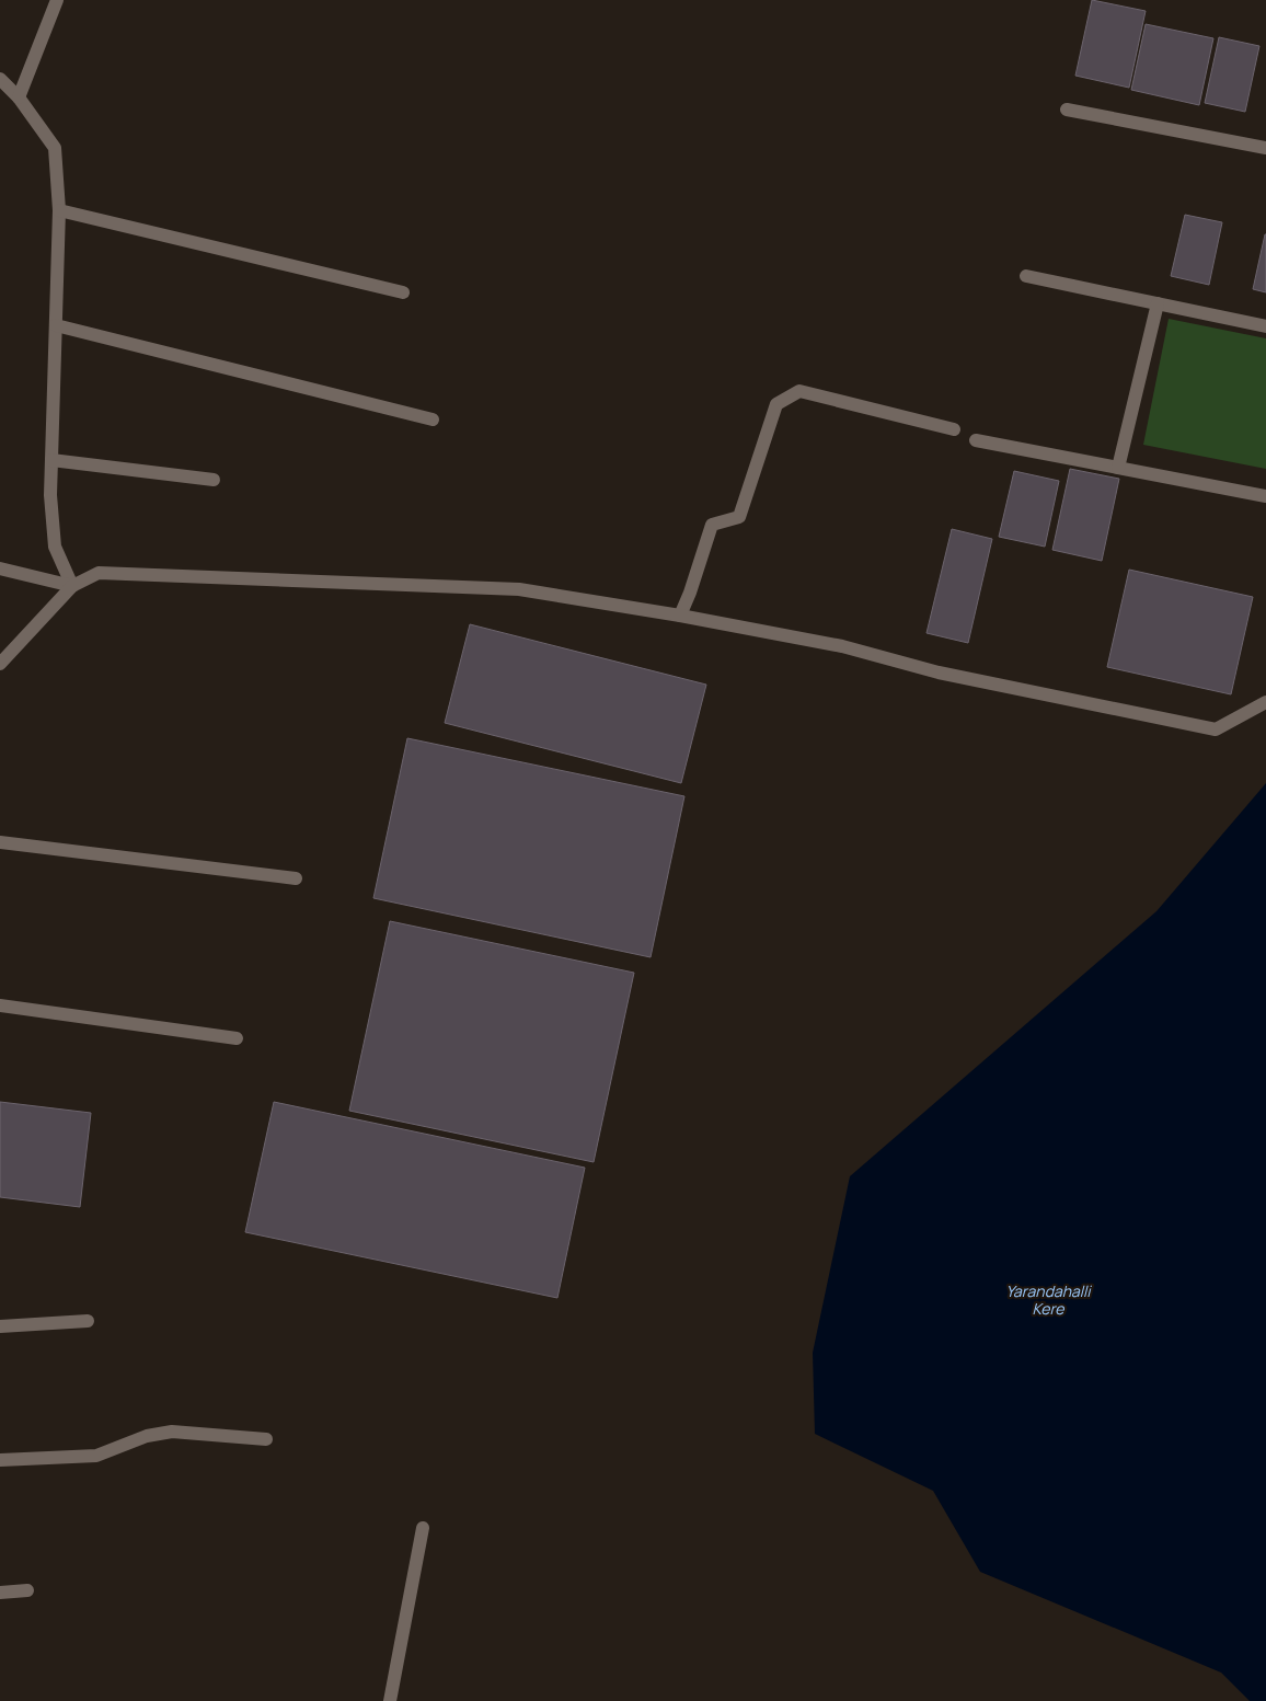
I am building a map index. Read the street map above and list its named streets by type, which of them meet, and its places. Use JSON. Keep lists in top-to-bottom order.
{
  "water": ["Yarandahalli Kere"]
}
